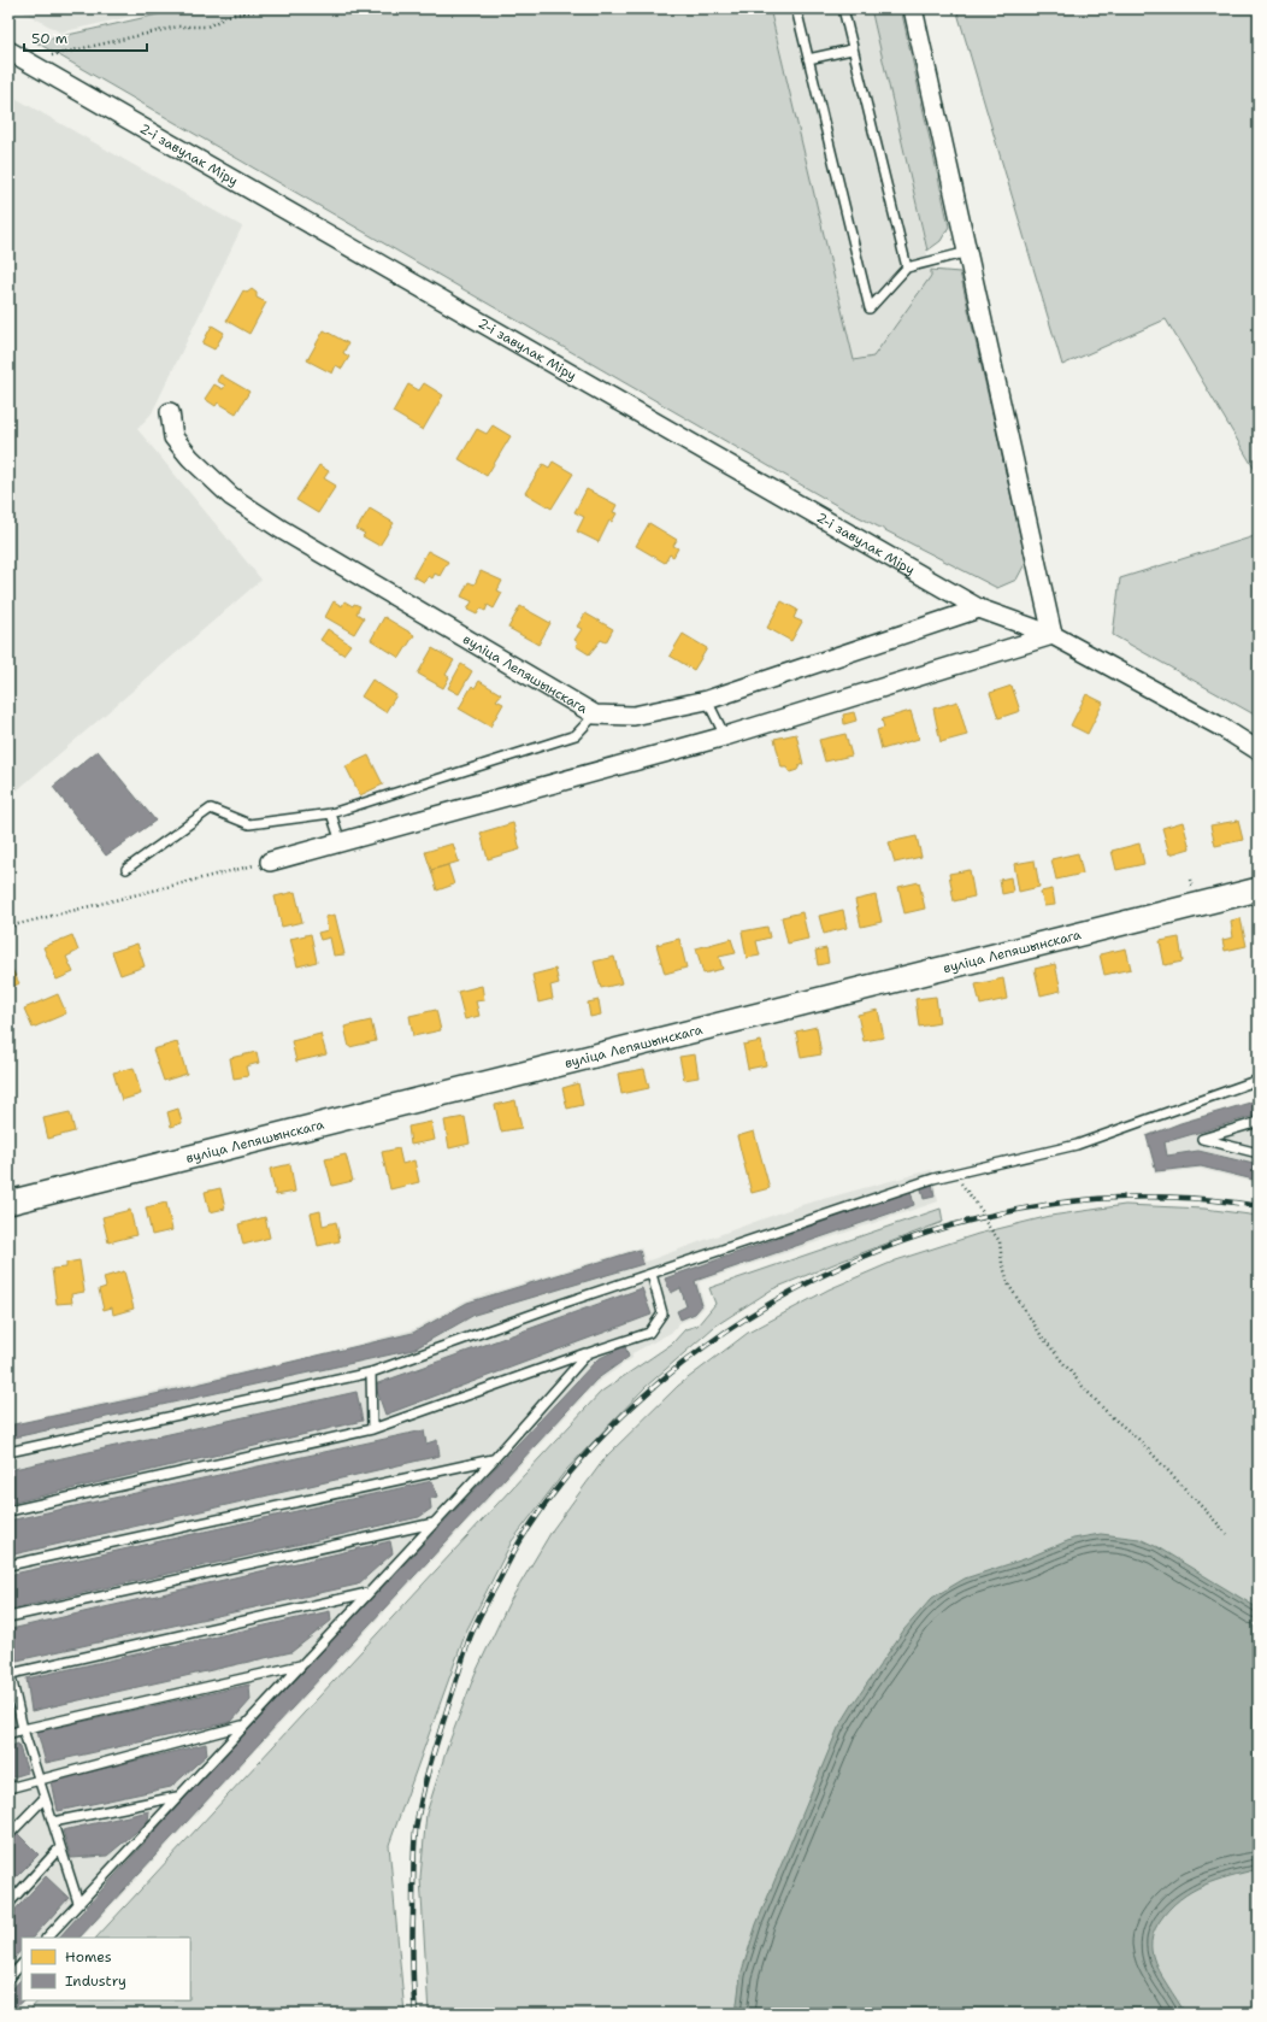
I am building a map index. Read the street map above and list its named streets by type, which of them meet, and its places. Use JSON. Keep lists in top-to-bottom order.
{
  "streets": {
    "street": ["2-і завулак Міру", "вуліца Лепяшынскага"]
  },
  "crossings": [
    ["2-і завулак Міру", "вуліца Лепяшынскага"]
  ],
  "legend": ["Homes", "Industry"],
  "scale_bar": "50 m"
}
